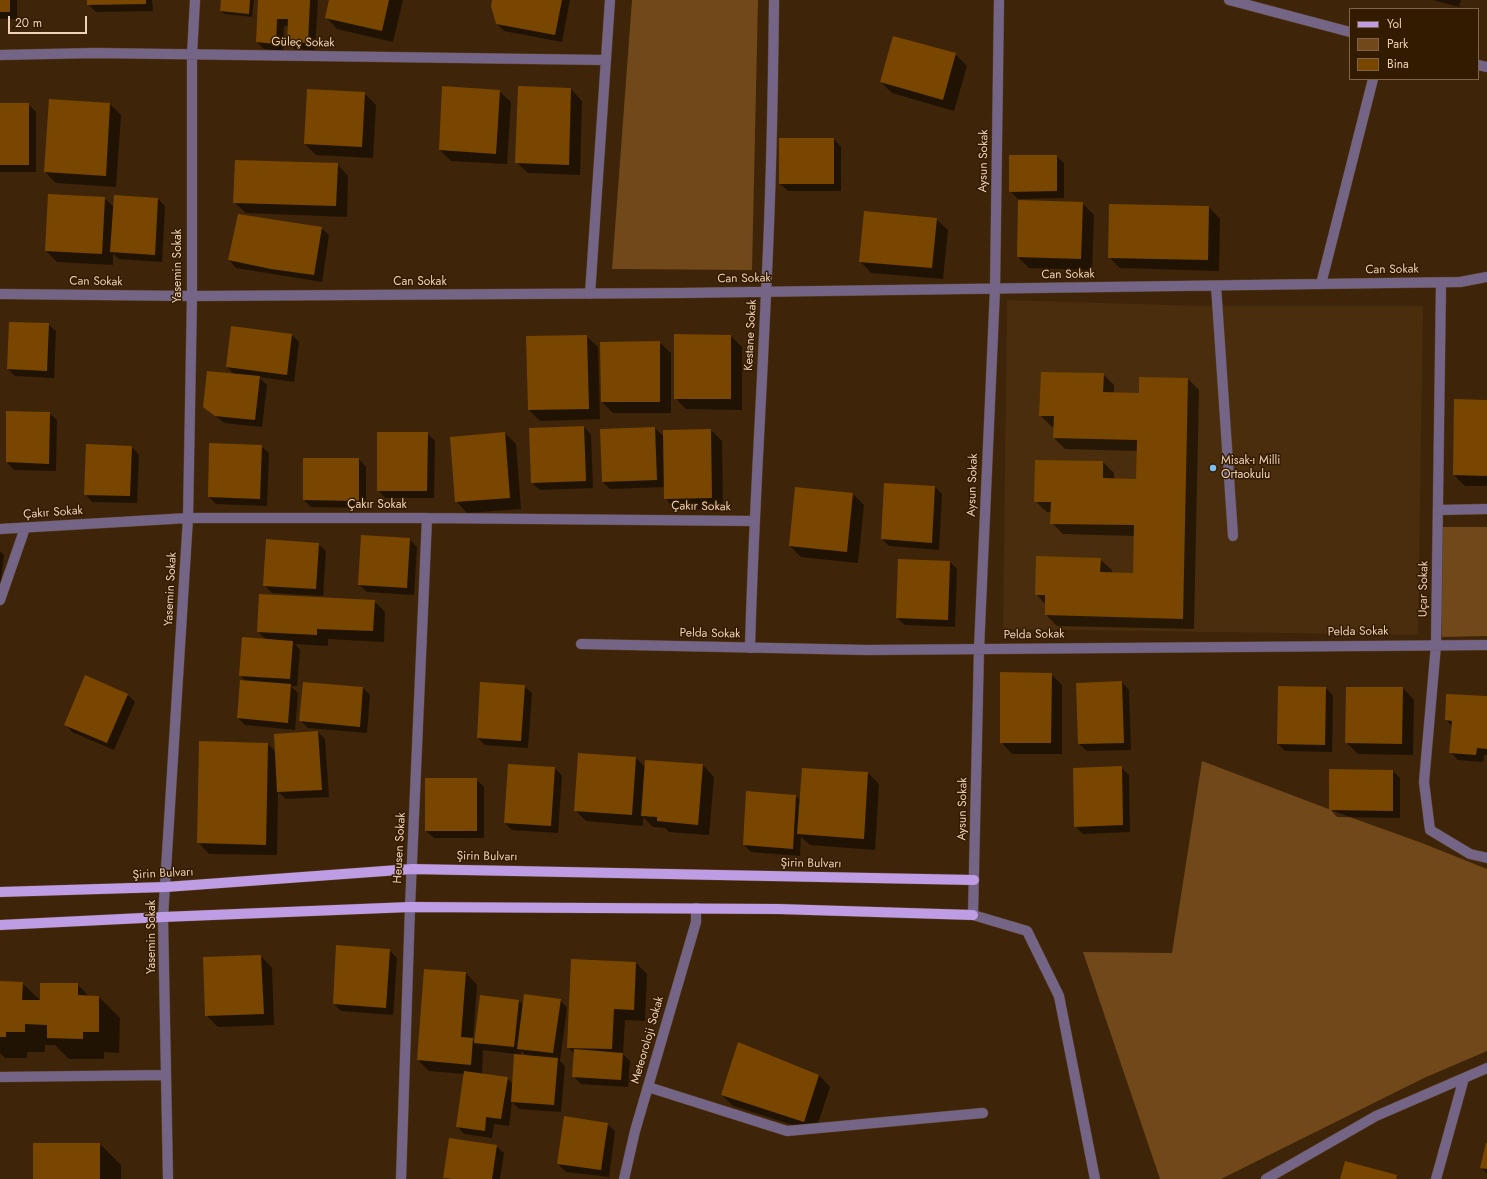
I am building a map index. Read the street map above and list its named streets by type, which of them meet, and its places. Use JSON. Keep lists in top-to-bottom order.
{
  "streets": {
    "main road": ["Şirin Bulvarı"],
    "street": [
      "Güleç Sokak",
      "Aysun Sokak",
      "Yasemin Sokak",
      "Can Sokak",
      "Kestane Sokak",
      "Çakır Sokak",
      "Uçar Sokak",
      "Pelda Sokak",
      "Heusen Sokak",
      "Meteoroloji Sokak"
    ]
  },
  "crossings": [
    ["Güleç Sokak", "Yasemin Sokak"],
    ["Aysun Sokak", "Can Sokak"],
    ["Aysun Sokak", "Pelda Sokak"],
    ["Aysun Sokak", "Şirin Bulvarı"],
    ["Yasemin Sokak", "Can Sokak"],
    ["Yasemin Sokak", "Çakır Sokak"],
    ["Yasemin Sokak", "Şirin Bulvarı"],
    ["Can Sokak", "Kestane Sokak"],
    ["Can Sokak", "Uçar Sokak"],
    ["Kestane Sokak", "Çakır Sokak"],
    ["Kestane Sokak", "Pelda Sokak"],
    ["Çakır Sokak", "Heusen Sokak"],
    ["Uçar Sokak", "Pelda Sokak"],
    ["Heusen Sokak", "Şirin Bulvarı"]
  ],
  "places": ["Misak-ı Milli Ortaokulu"],
  "legend": ["Yol", "Park", "Bina"],
  "scale_bar": "20 m"
}
